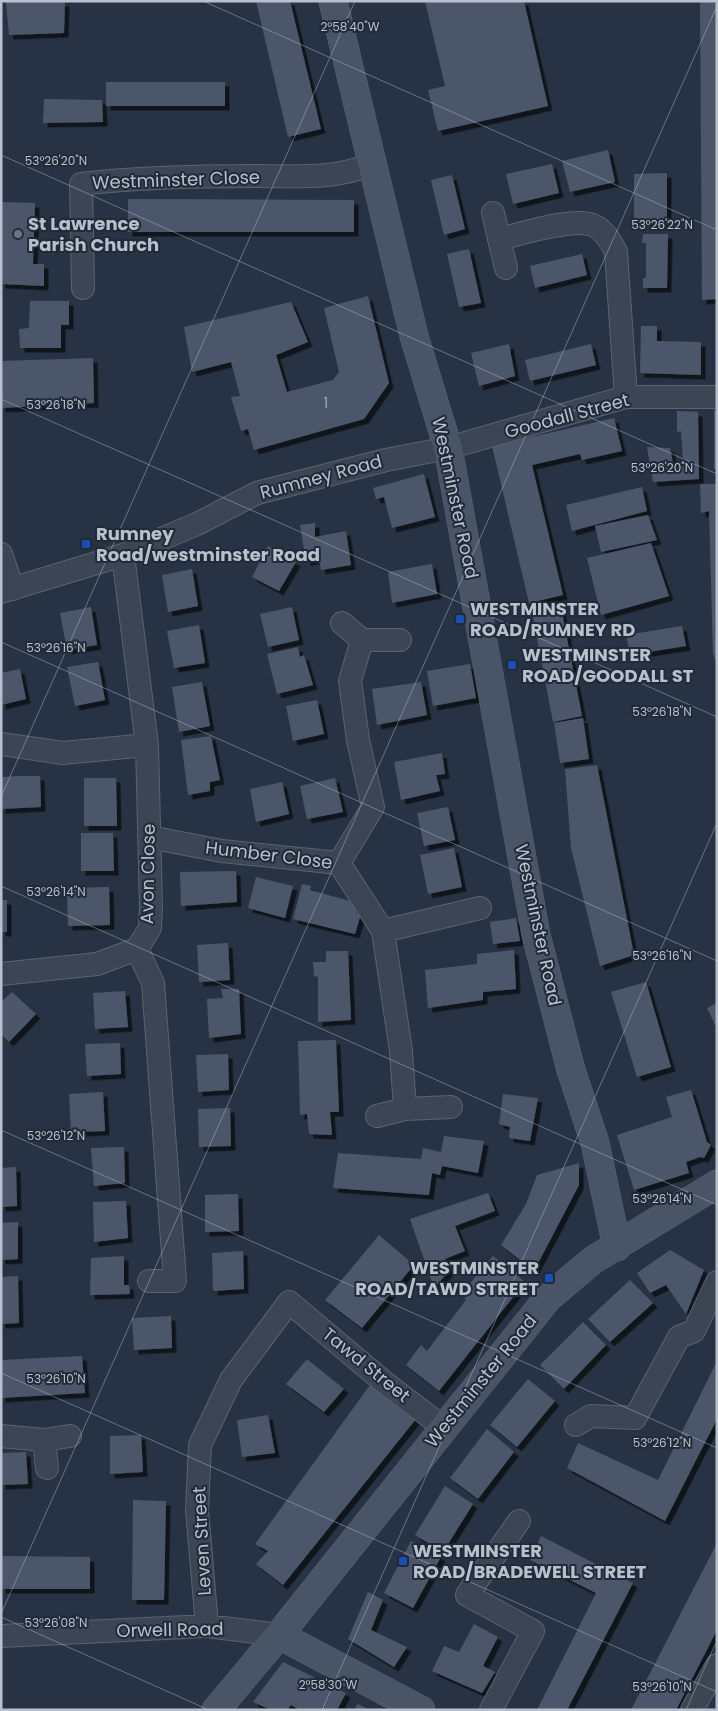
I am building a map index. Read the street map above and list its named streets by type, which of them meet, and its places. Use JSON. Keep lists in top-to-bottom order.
{
  "streets": {
    "street": [
      "Westminster Close",
      "Goodall Street",
      "Rumney Road",
      "Westminster Road",
      "Humber Close",
      "Avon Close",
      "Tawd Street",
      "Leven Street",
      "Orwell Road"
    ]
  },
  "crossings": [
    ["Westminster Close", "Westminster Road"],
    ["Goodall Street", "Rumney Road"],
    ["Goodall Street", "Westminster Road"],
    ["Rumney Road", "Westminster Road"],
    ["Rumney Road", "Avon Close"],
    ["Westminster Road", "Tawd Street"],
    ["Westminster Road", "Orwell Road"],
    ["Humber Close", "Avon Close"],
    ["Tawd Street", "Leven Street"],
    ["Leven Street", "Orwell Road"]
  ],
  "places": {
    "other": ["St Lawrence Parish Church"],
    "transit": [
      "Rumney Road/westminster Road",
      "WESTMINSTER ROAD/RUMNEY RD",
      "WESTMINSTER ROAD/GOODALL ST",
      "WESTMINSTER ROAD/TAWD STREET",
      "WESTMINSTER ROAD/BRADEWELL STREET"
    ]
  },
  "house_numbers": ["1"],
  "coordinates": [
    "2°58'40\"W",
    "53°26'20\"N",
    "53°26'22\"N",
    "53°26'18\"N",
    "53°26'16\"N",
    "53°26'14\"N",
    "53°26'12\"N",
    "53°26'10\"N",
    "53°26'08\"N",
    "2°58'30\"W"
  ]
}
